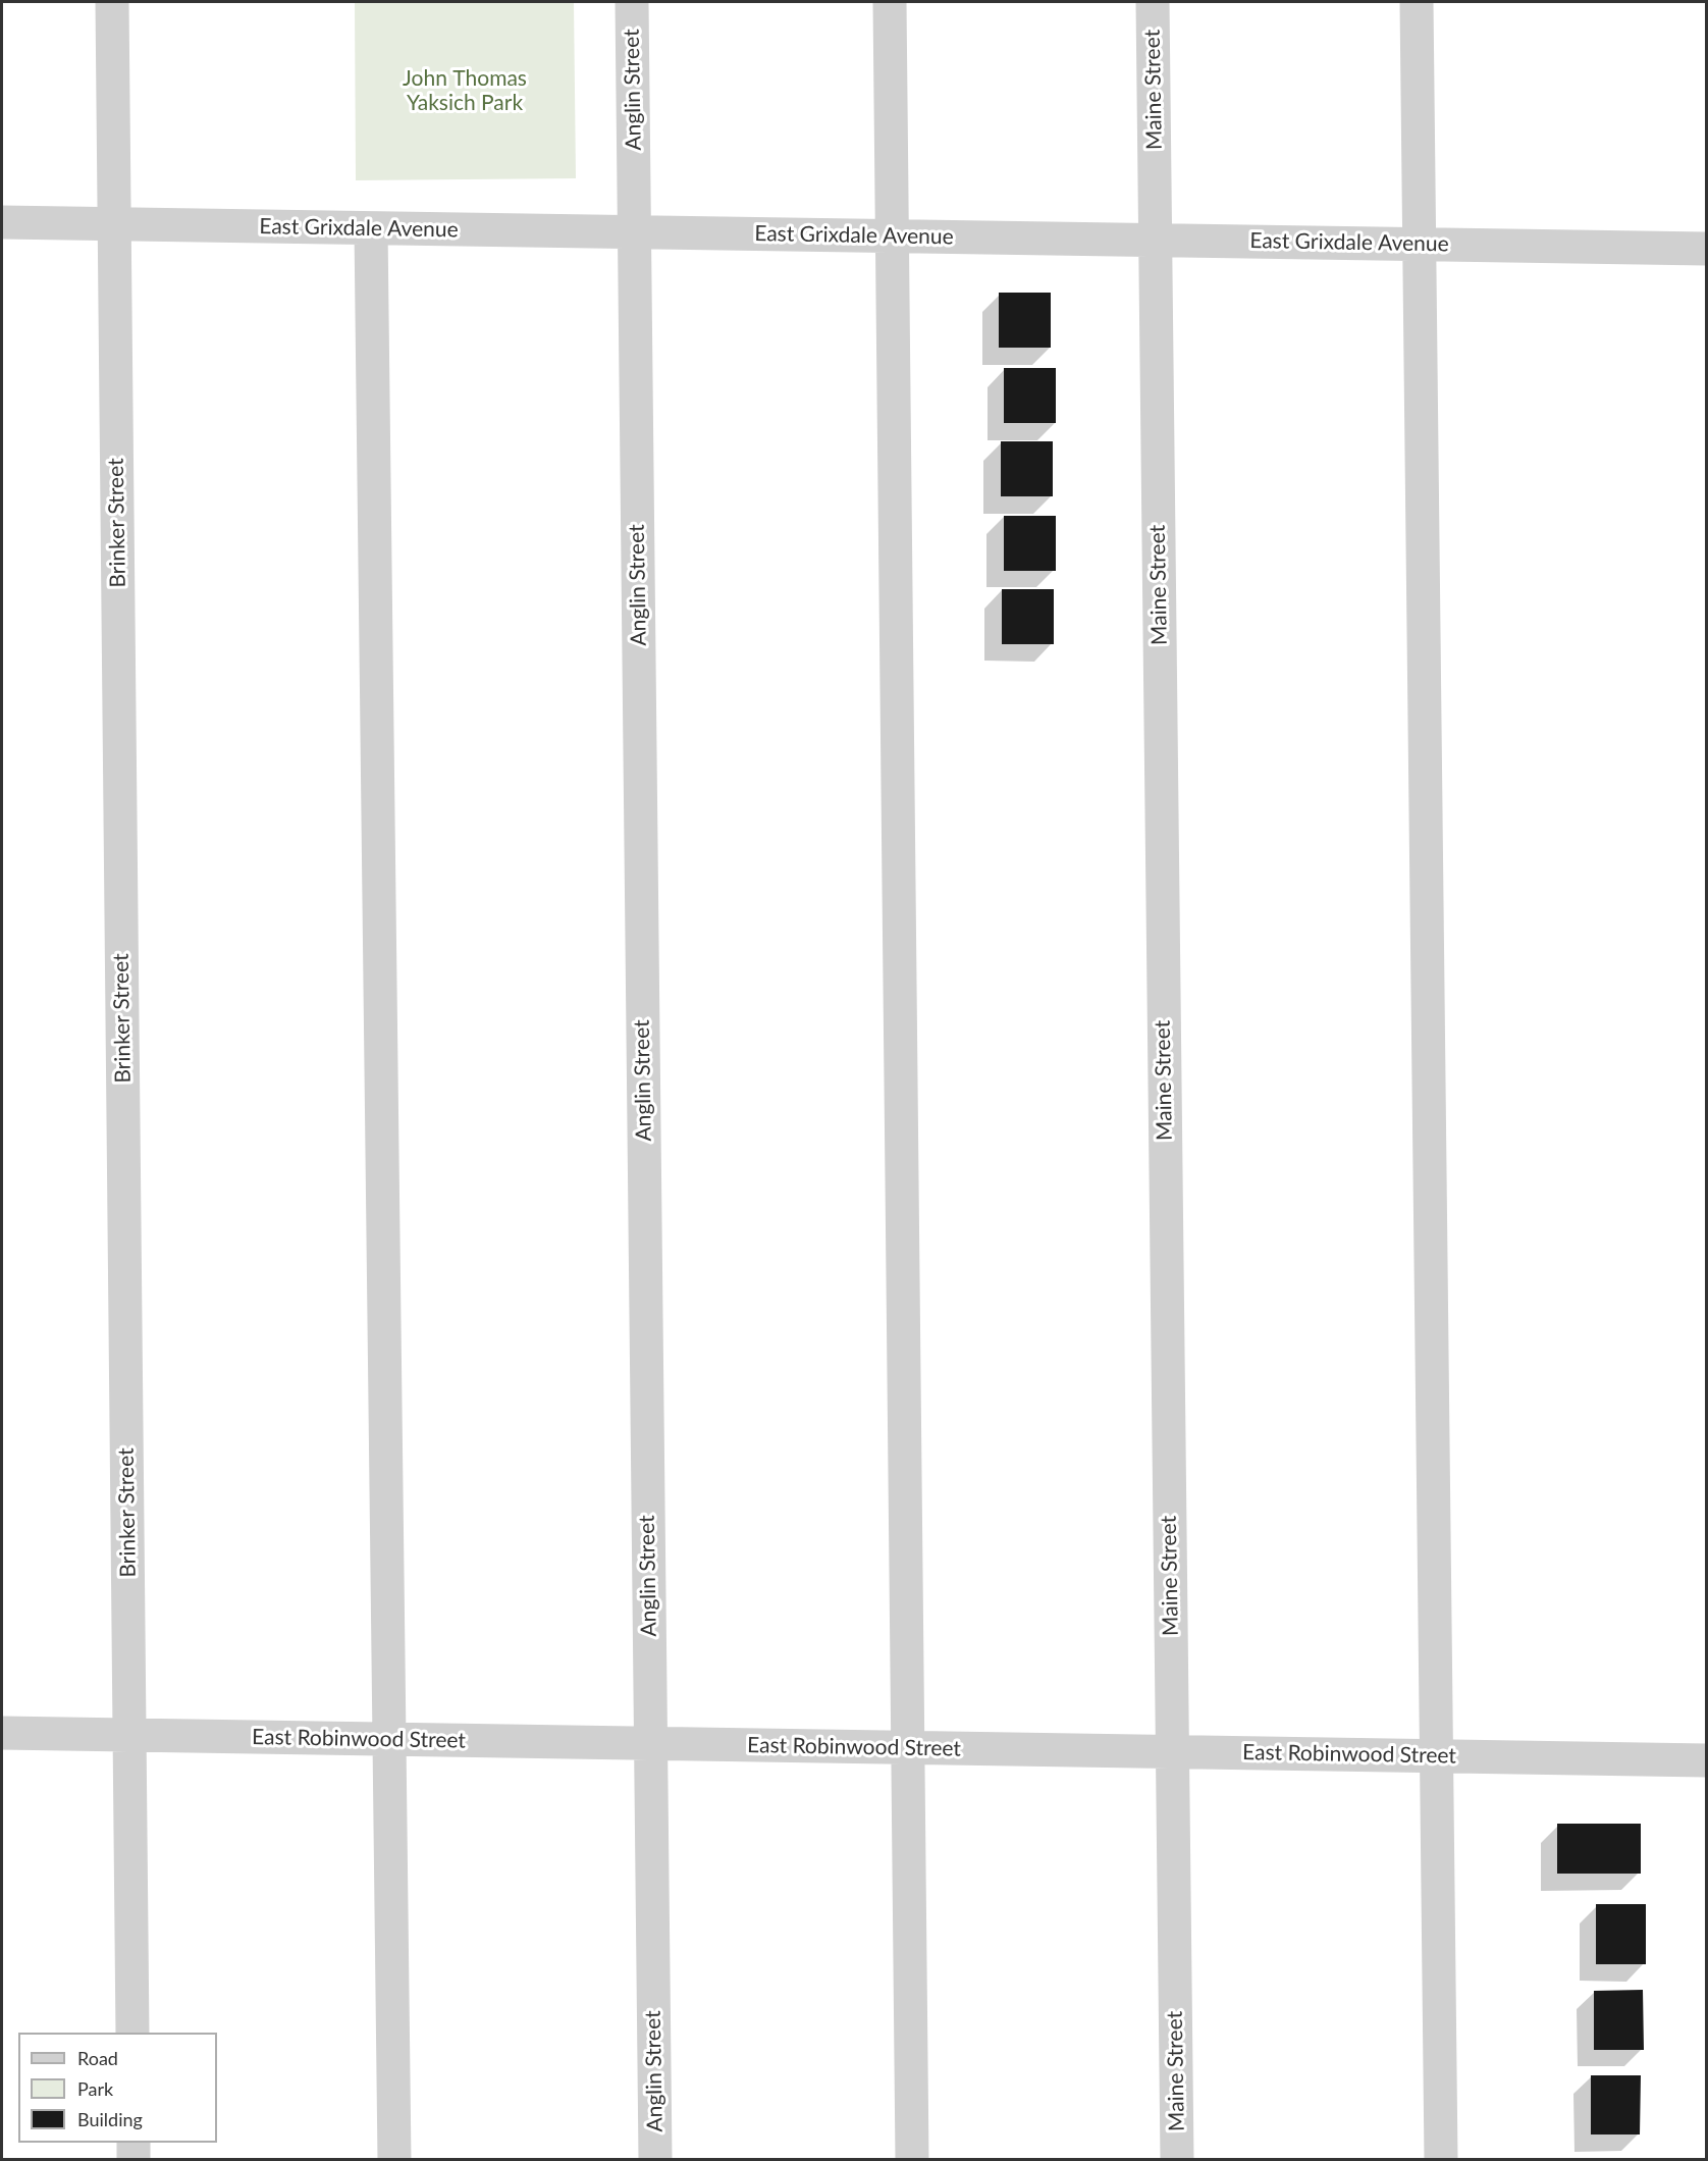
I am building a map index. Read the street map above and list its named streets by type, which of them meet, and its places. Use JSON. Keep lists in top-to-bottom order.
{
  "streets": {
    "street": [
      "Anglin Street",
      "Maine Street",
      "East Grixdale Avenue",
      "Brinker Street",
      "East Robinwood Street"
    ]
  },
  "crossings": [
    ["Anglin Street", "East Grixdale Avenue"],
    ["Anglin Street", "East Robinwood Street"],
    ["Maine Street", "East Grixdale Avenue"],
    ["Maine Street", "East Robinwood Street"],
    ["East Grixdale Avenue", "Brinker Street"],
    ["Brinker Street", "East Robinwood Street"]
  ],
  "parks": ["John Thomas Yaksich Park"],
  "legend": ["Road", "Park", "Building"]
}
